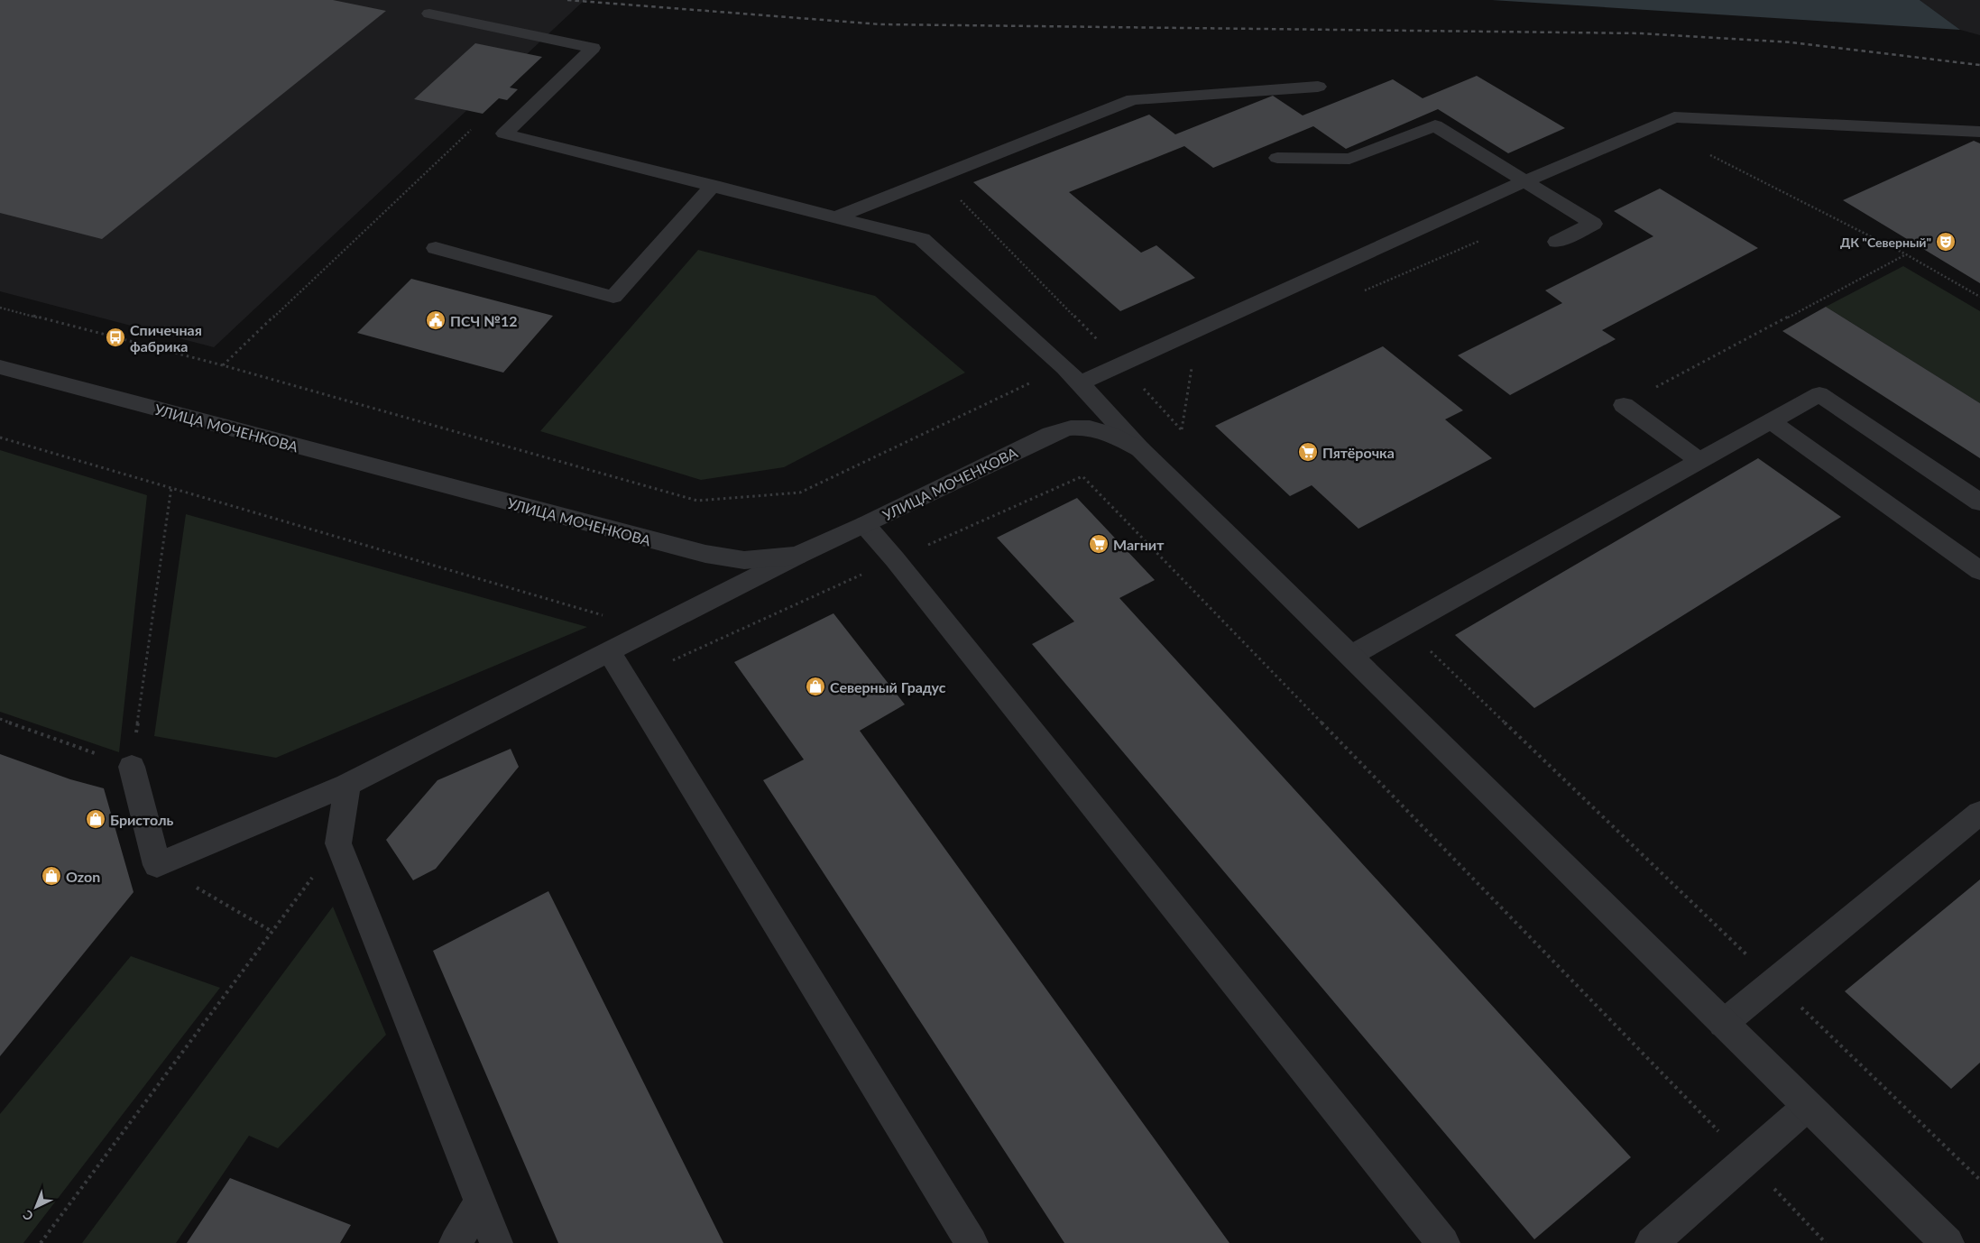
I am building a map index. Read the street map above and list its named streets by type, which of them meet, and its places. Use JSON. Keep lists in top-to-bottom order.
{
  "streets": {
    "street": ["УЛИЦА МОЧЕНКОВА"]
  },
  "places": {
    "theatre": ["ДК \"Северный\""],
    "public building": ["ПСЧ №12"],
    "bus stop": ["Спичечная фабрика"],
    "supermarket": ["Пятёрочка", "Магнит"],
    "shop": ["Северный Градус", "Бристоль", "Ozon"]
  },
  "north": "bottom left"
}
